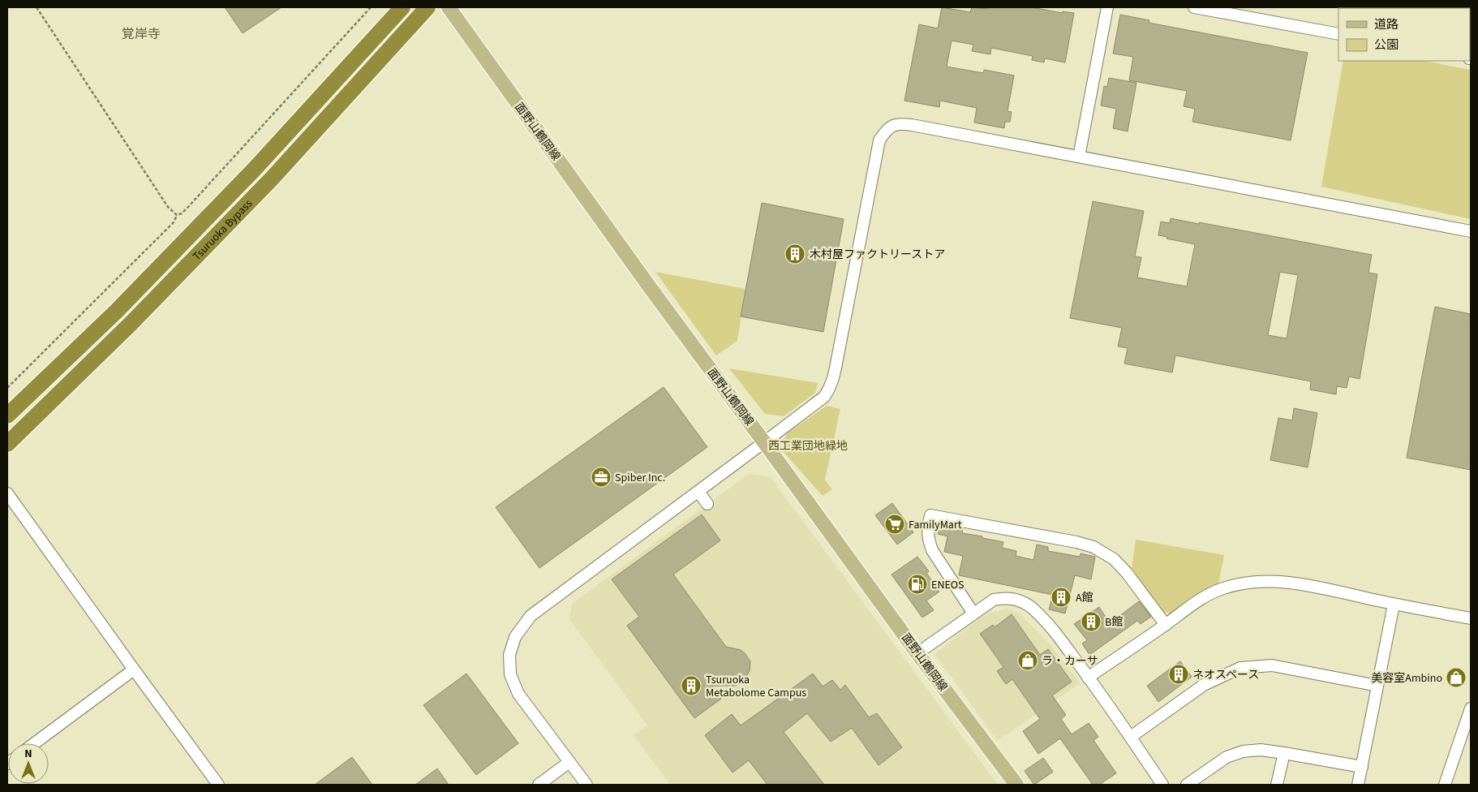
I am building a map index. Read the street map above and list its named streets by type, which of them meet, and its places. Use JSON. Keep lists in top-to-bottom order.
{
  "streets": {
    "highway": ["Tsuruoka Bypass"],
    "main road": ["面野山鶴岡線"]
  },
  "districts": ["覚岸寺"],
  "parks": ["西工業団地緑地"],
  "places": {
    "building": [
      "木村屋ファクトリーストア",
      "A館",
      "B館",
      "ネオスペース",
      "Tsuruoka Metabolome Campus"
    ],
    "office": ["Spiber Inc."],
    "supermarket": ["FamilyMart"],
    "fuel station": ["ENEOS"],
    "shop": ["ラ・カーサ", "美容室Ambino"]
  },
  "legend": ["道路", "公園"],
  "north": "top"
}
